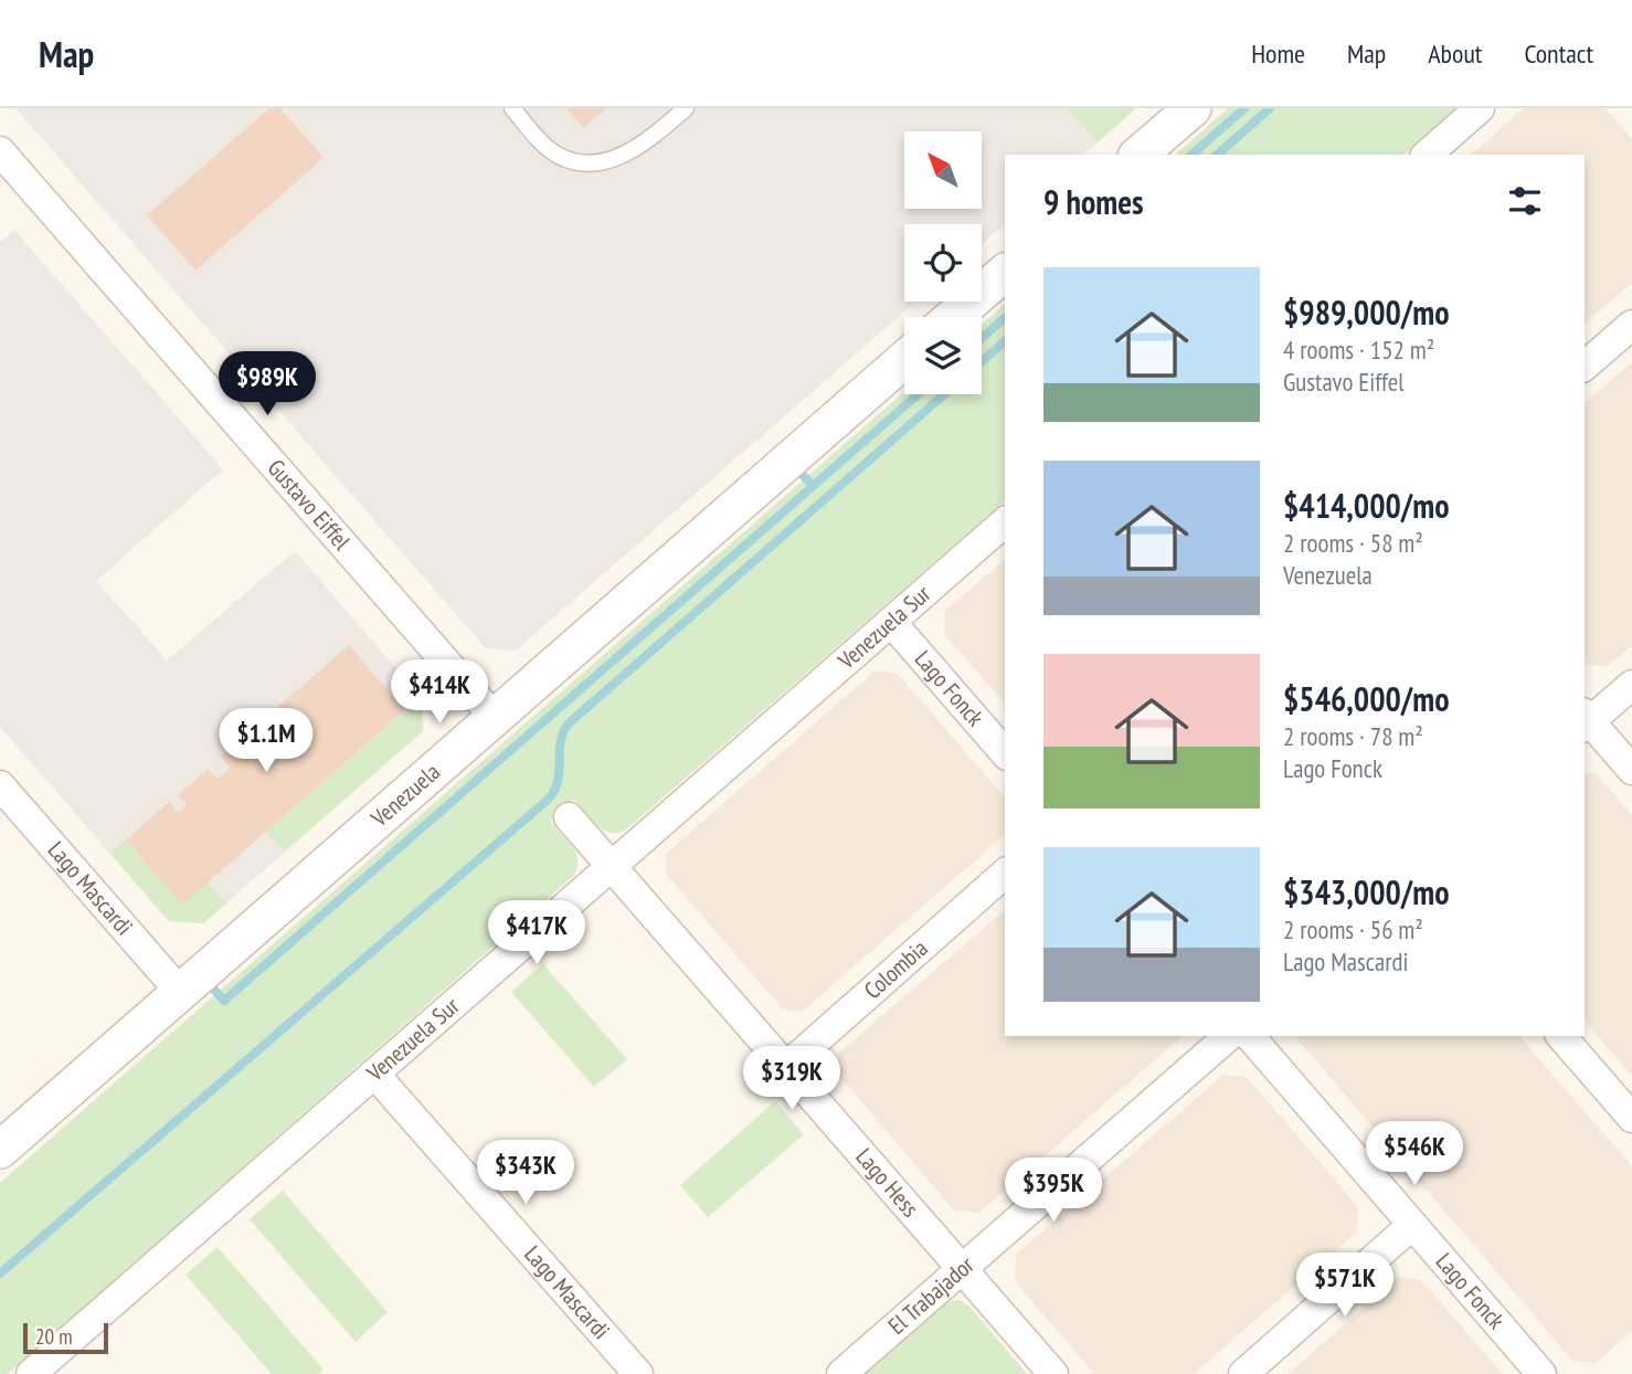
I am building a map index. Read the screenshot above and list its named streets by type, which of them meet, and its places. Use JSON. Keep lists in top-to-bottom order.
{
  "streets": {
    "street": [
      "Gustavo Eiffel",
      "Venezuela Sur",
      "Lago Fonck",
      "Venezuela",
      "Lago Mascardi",
      "Colombia",
      "Lago Hess",
      "El Trabajador"
    ]
  },
  "crossings": [
    ["Gustavo Eiffel", "Venezuela"],
    ["Venezuela Sur", "Lago Fonck"],
    ["Venezuela Sur", "Lago Mascardi"],
    ["Venezuela Sur", "Lago Hess"],
    ["Venezuela", "Lago Mascardi"],
    ["Colombia", "Lago Hess"],
    ["Lago Hess", "El Trabajador"]
  ],
  "scale_bar": "20 m",
  "north": "top left",
  "page": {
    "header": "Map",
    "nav": [
      "Home",
      "Map",
      "About",
      "Contact"
    ],
    "heading": "9 homes",
    "list": [
      {
        "name": "$989,000/mo",
        "note": "4 rooms · 152 m² · Gustavo Eiffel"
      },
      {
        "name": "$414,000/mo",
        "note": "2 rooms · 58 m² · Venezuela"
      },
      {
        "name": "$546,000/mo",
        "note": "2 rooms · 78 m² · Lago Fonck"
      },
      {
        "name": "$343,000/mo",
        "note": "2 rooms · 56 m² · Lago Mascardi"
      }
    ],
    "price": [
      "$989K",
      "$414K",
      "$1.1M",
      "$417K",
      "$319K",
      "$546K",
      "$343K",
      "$395K",
      "$571K"
    ],
    "scale": "20 m"
  }
}
